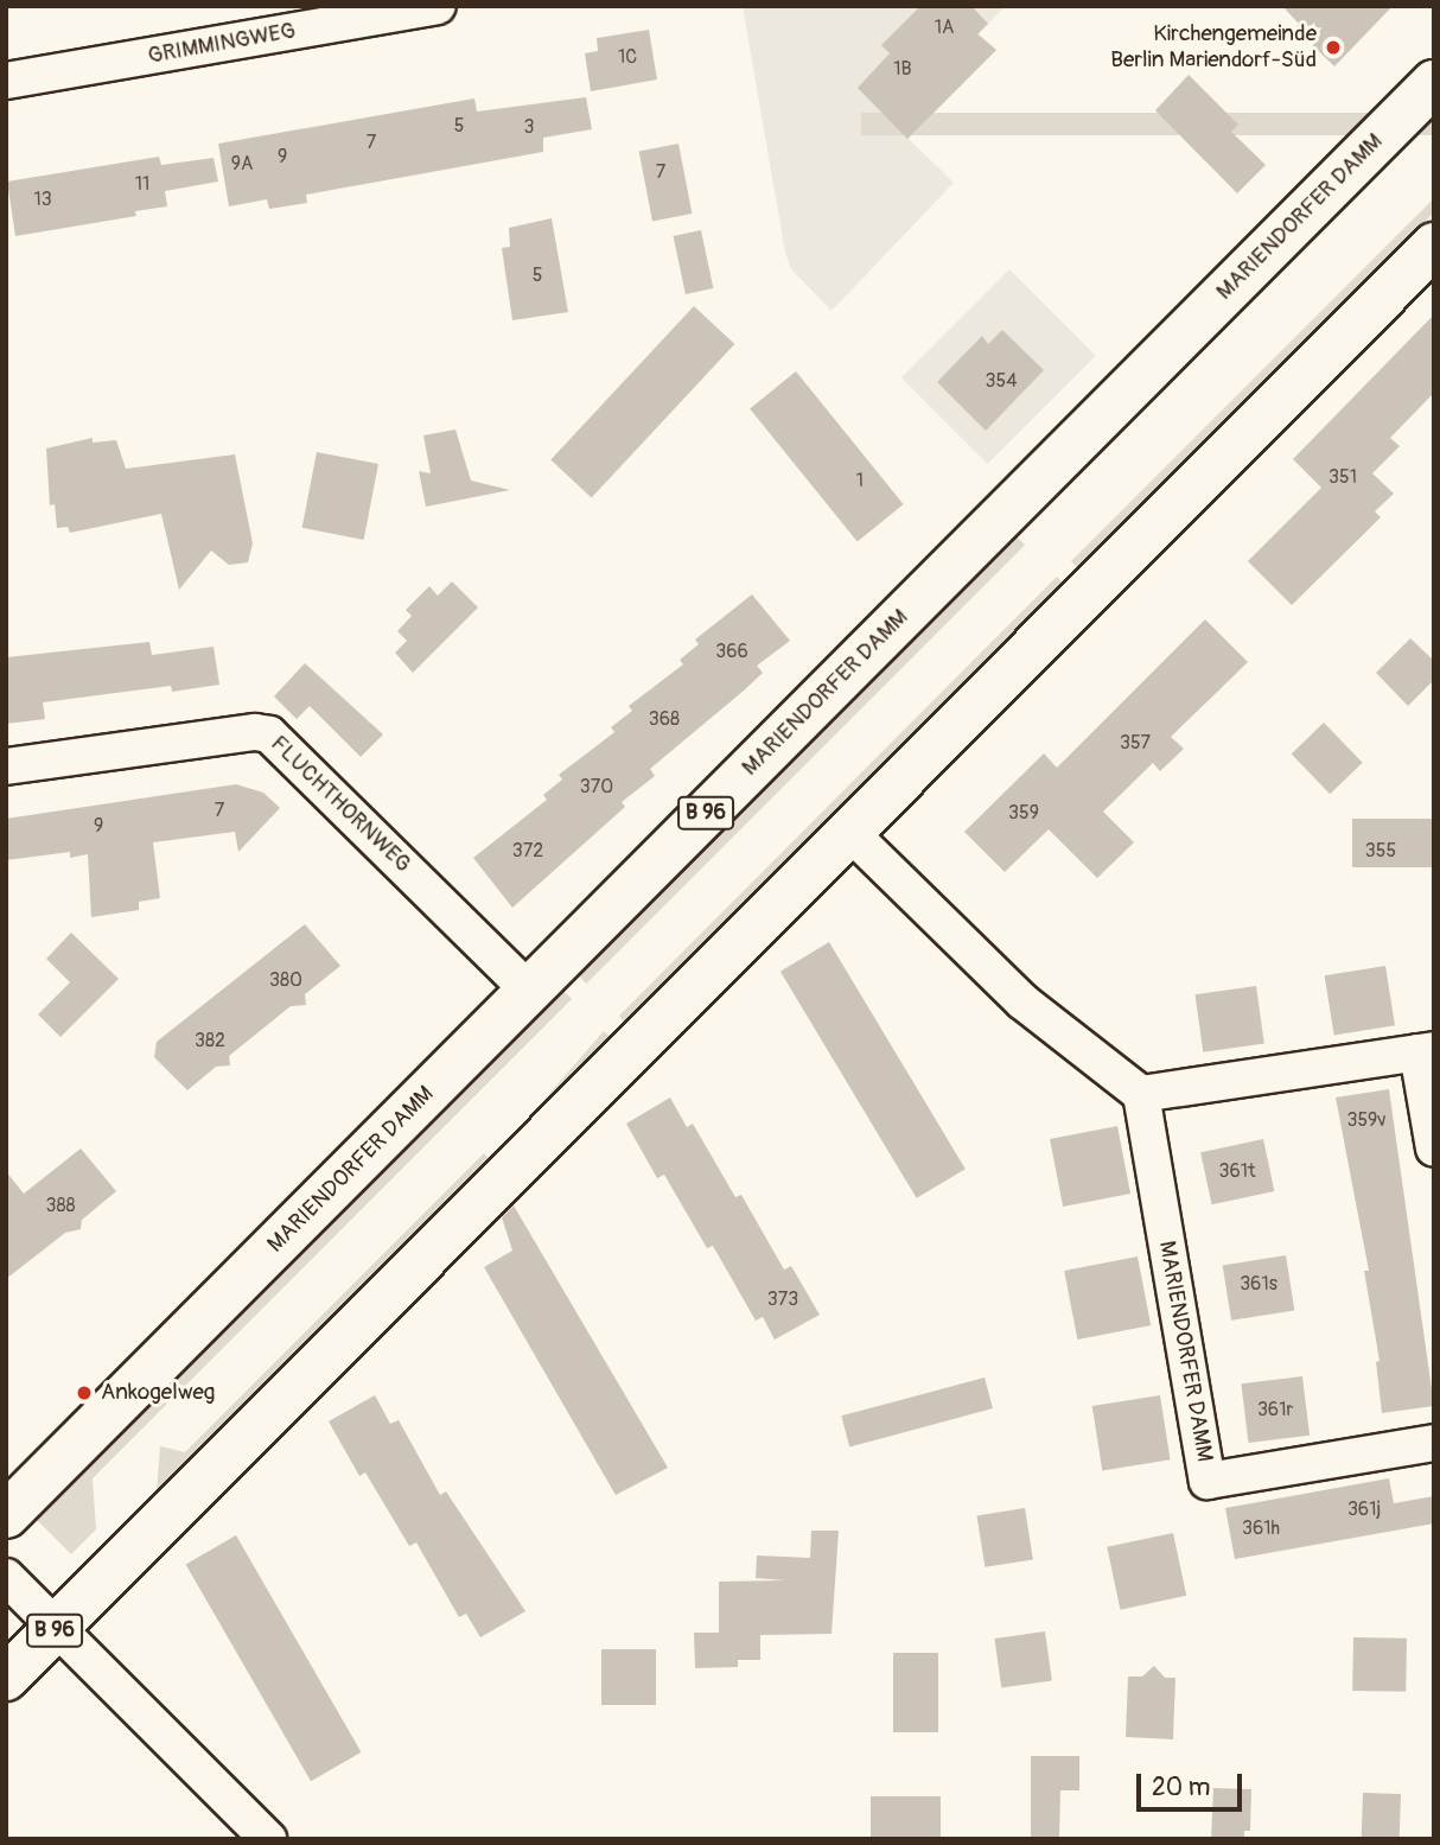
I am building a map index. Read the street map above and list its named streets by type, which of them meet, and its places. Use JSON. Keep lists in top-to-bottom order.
{
  "streets": {
    "main road": ["MARIENDORFER DAMM", "B 96"],
    "street": ["GRIMMINGWEG", "FLUCHTHORNWEG"]
  },
  "crossings": [
    ["MARIENDORFER DAMM", "FLUCHTHORNWEG"]
  ],
  "places": ["Kirchengemeinde Berlin Mariendorf-Süd", "Ankogelweg"],
  "house_numbers": [
    "1A",
    "1C",
    "1B",
    "5",
    "3",
    "7",
    "9",
    "9A",
    "7",
    "11",
    "13",
    "5",
    "354",
    "351",
    "1",
    "366",
    "368",
    "357",
    "370",
    "7",
    "359",
    "9",
    "372",
    "355",
    "380",
    "382",
    "359v",
    "361t",
    "388",
    "361s",
    "373",
    "361r",
    "361j",
    "361h"
  ],
  "scale_bar": "20 m"
}
